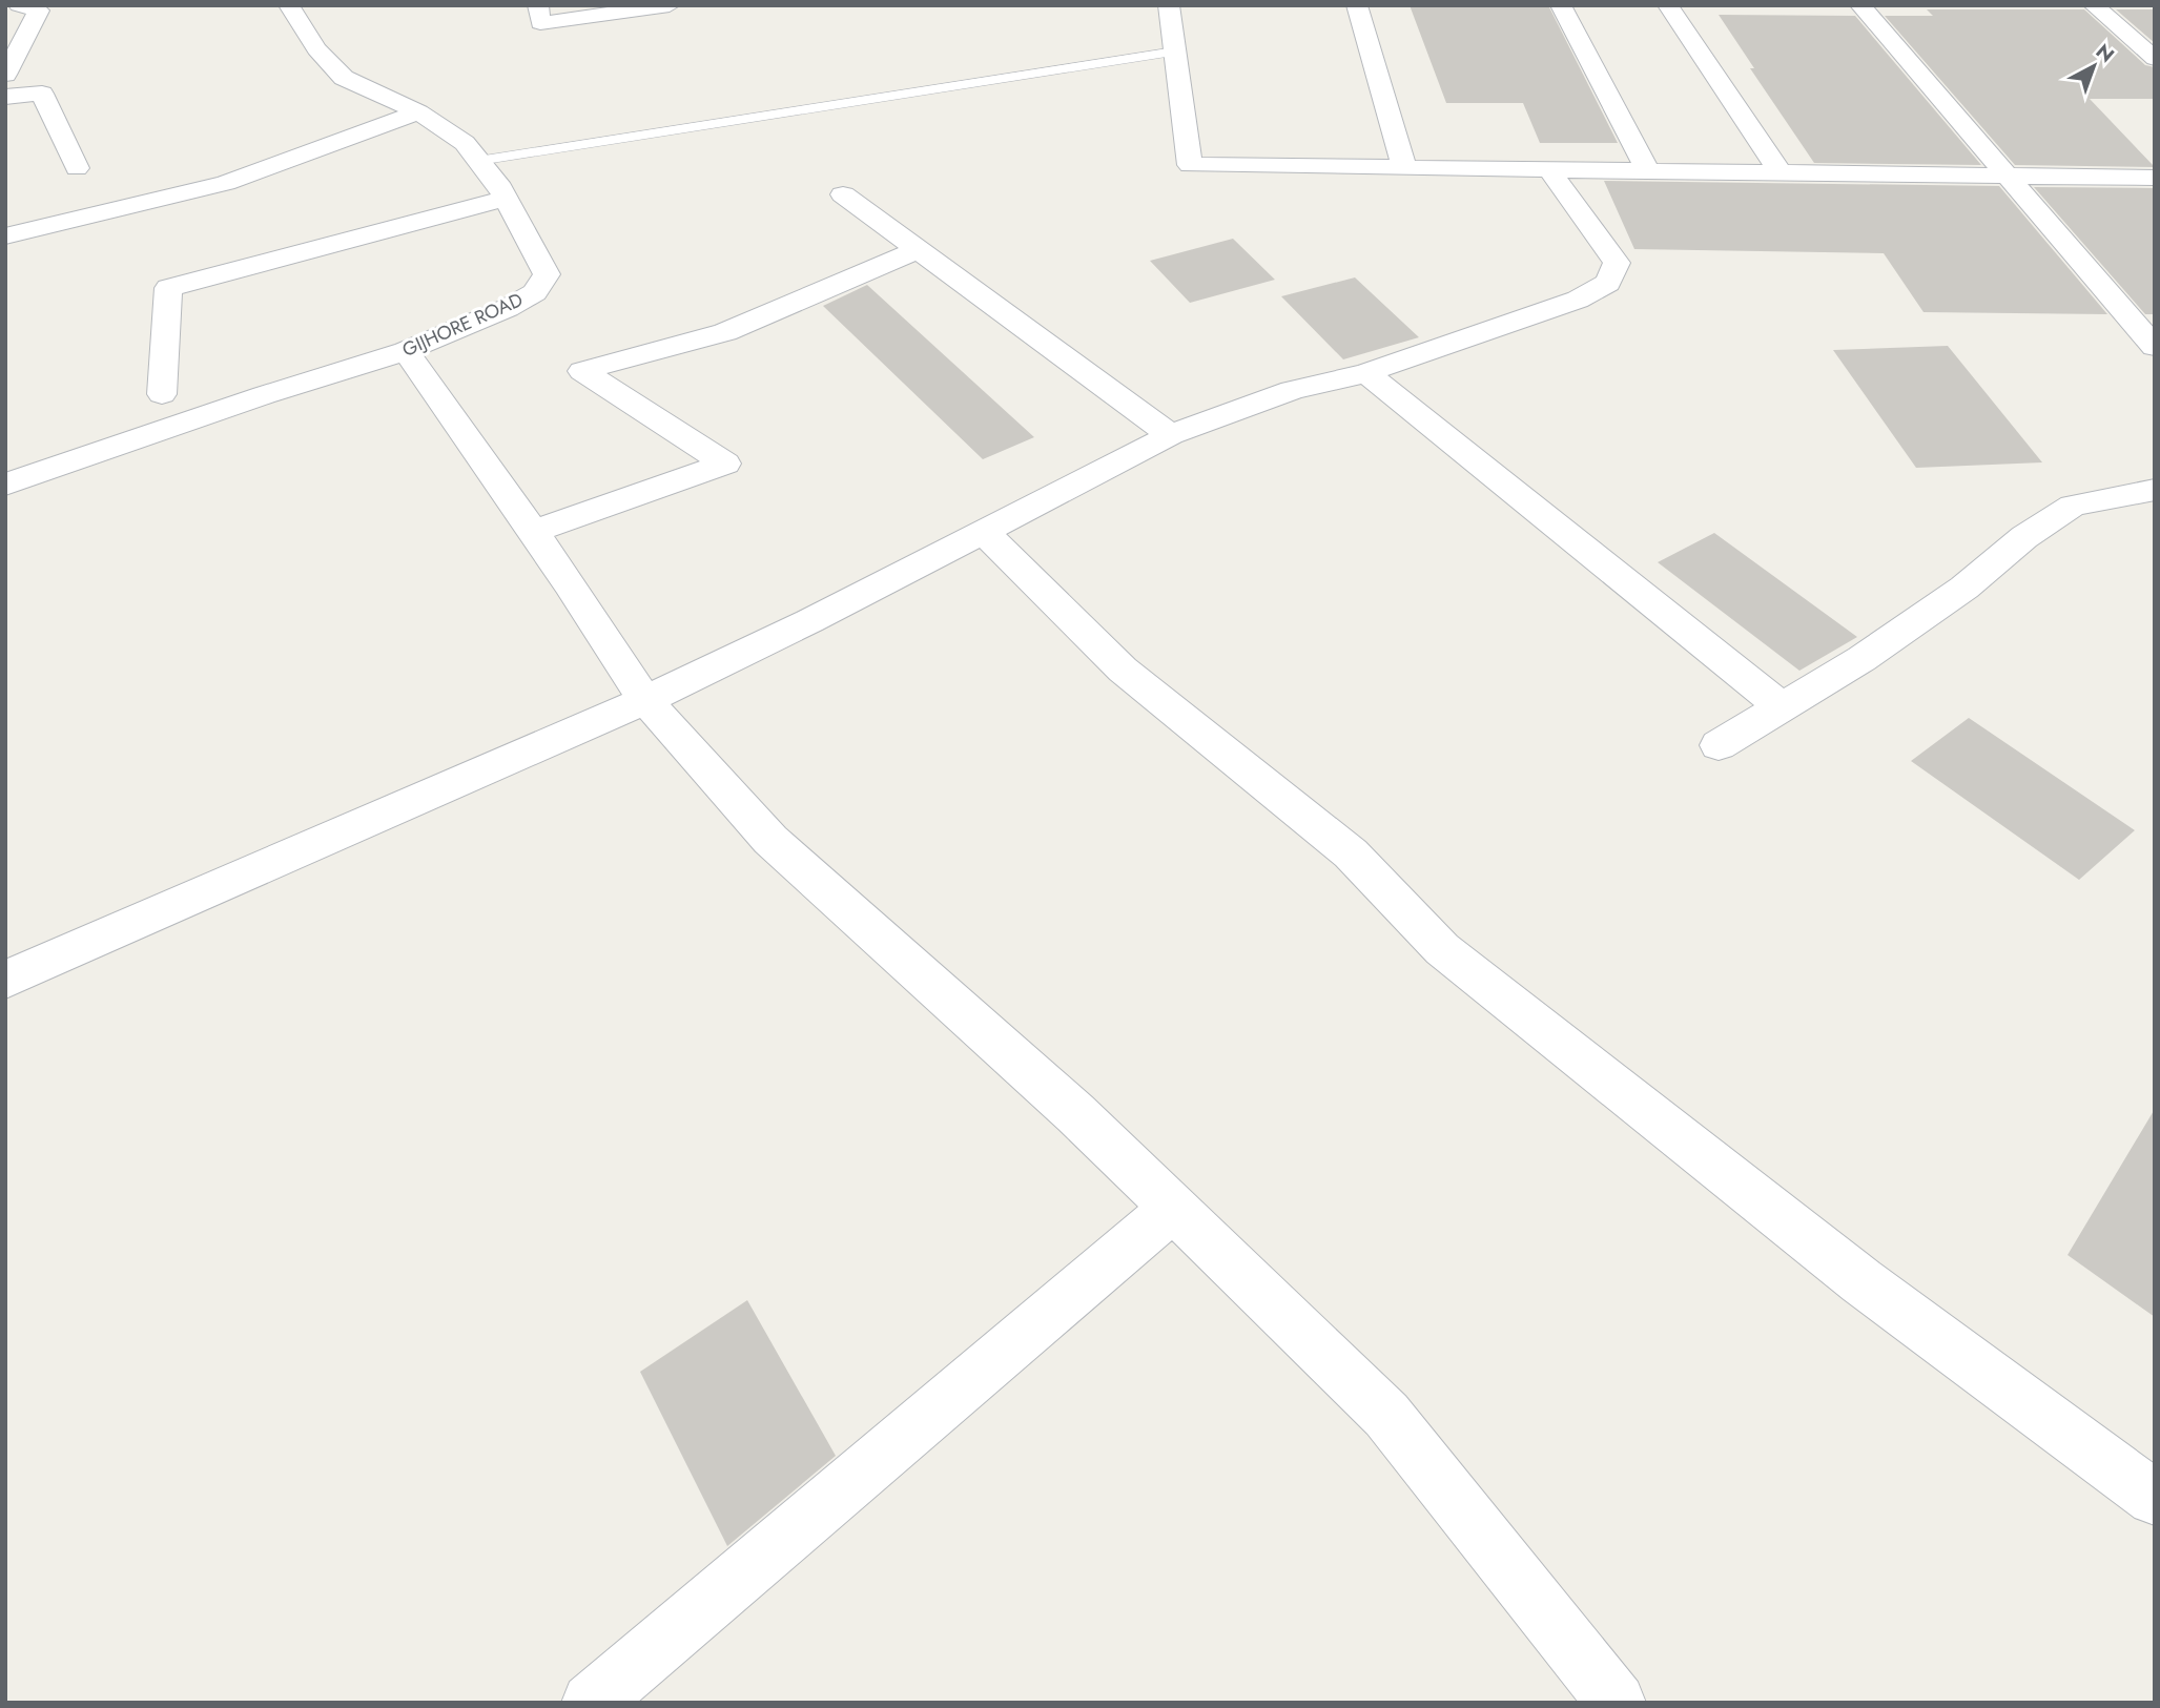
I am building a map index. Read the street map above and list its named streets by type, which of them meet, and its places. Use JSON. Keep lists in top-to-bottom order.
{
  "streets": {
    "street": ["GIJHORE ROAD"]
  },
  "north": "top right"
}
